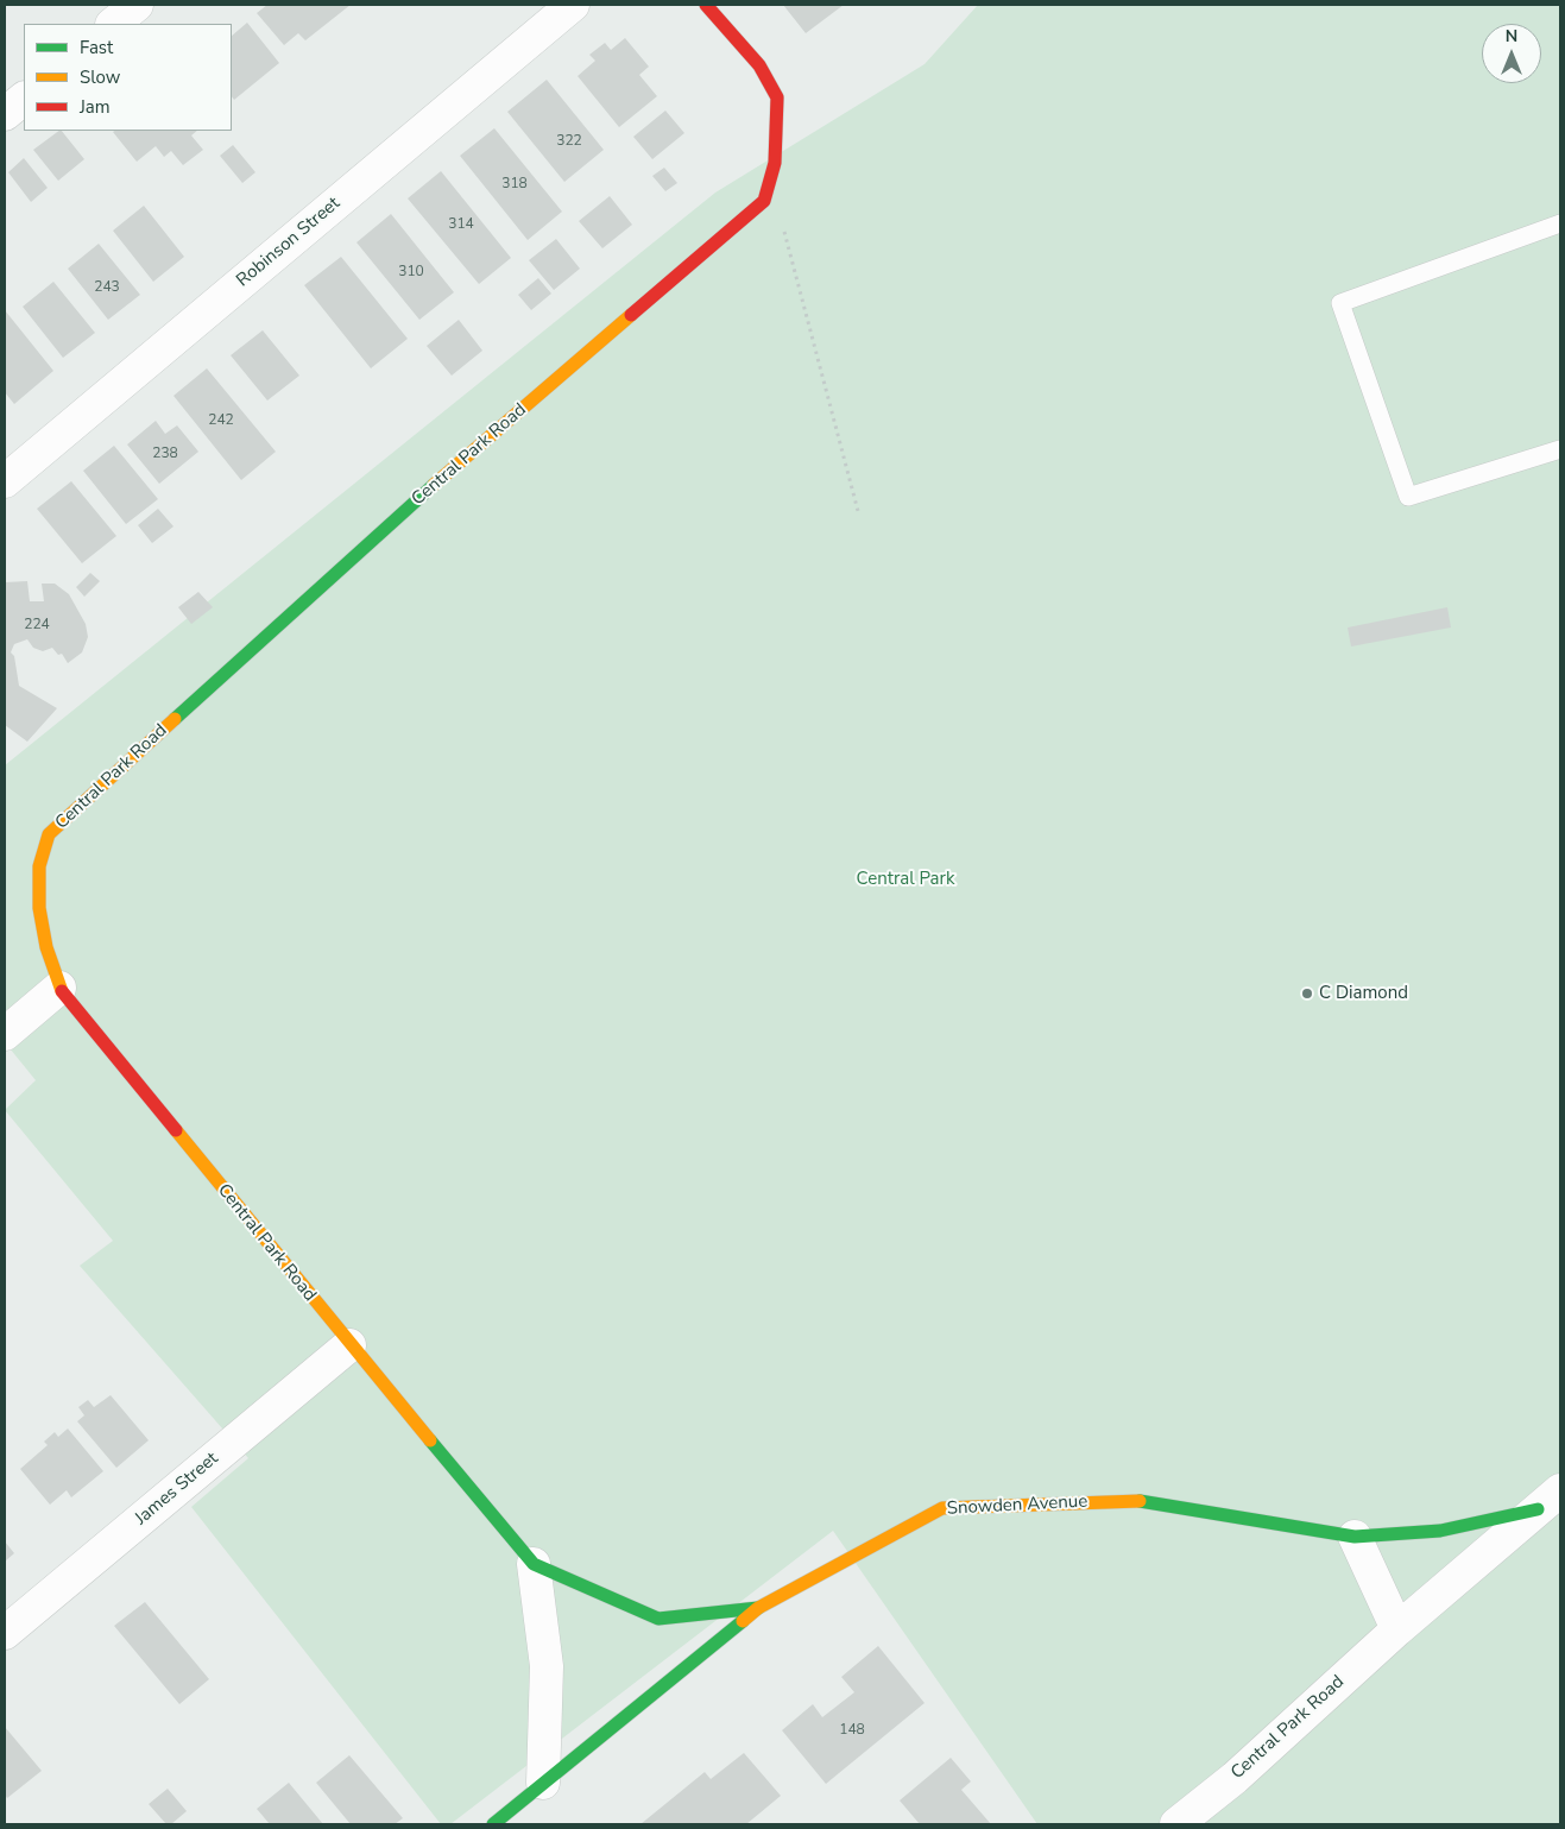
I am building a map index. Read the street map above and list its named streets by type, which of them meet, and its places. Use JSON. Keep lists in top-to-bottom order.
{
  "streets": {
    "street": [
      "Robinson Street",
      "Central Park Road",
      "James Street",
      "Snowden Avenue"
    ]
  },
  "crossings": [
    ["Central Park Road", "James Street"],
    ["Central Park Road", "Snowden Avenue"]
  ],
  "parks": ["Central Park"],
  "places": ["C Diamond"],
  "house_numbers": [
    "322",
    "318",
    "314",
    "310",
    "243",
    "242",
    "238",
    "224",
    "148"
  ],
  "legend": ["Fast", "Slow", "Jam"],
  "north": "top"
}
